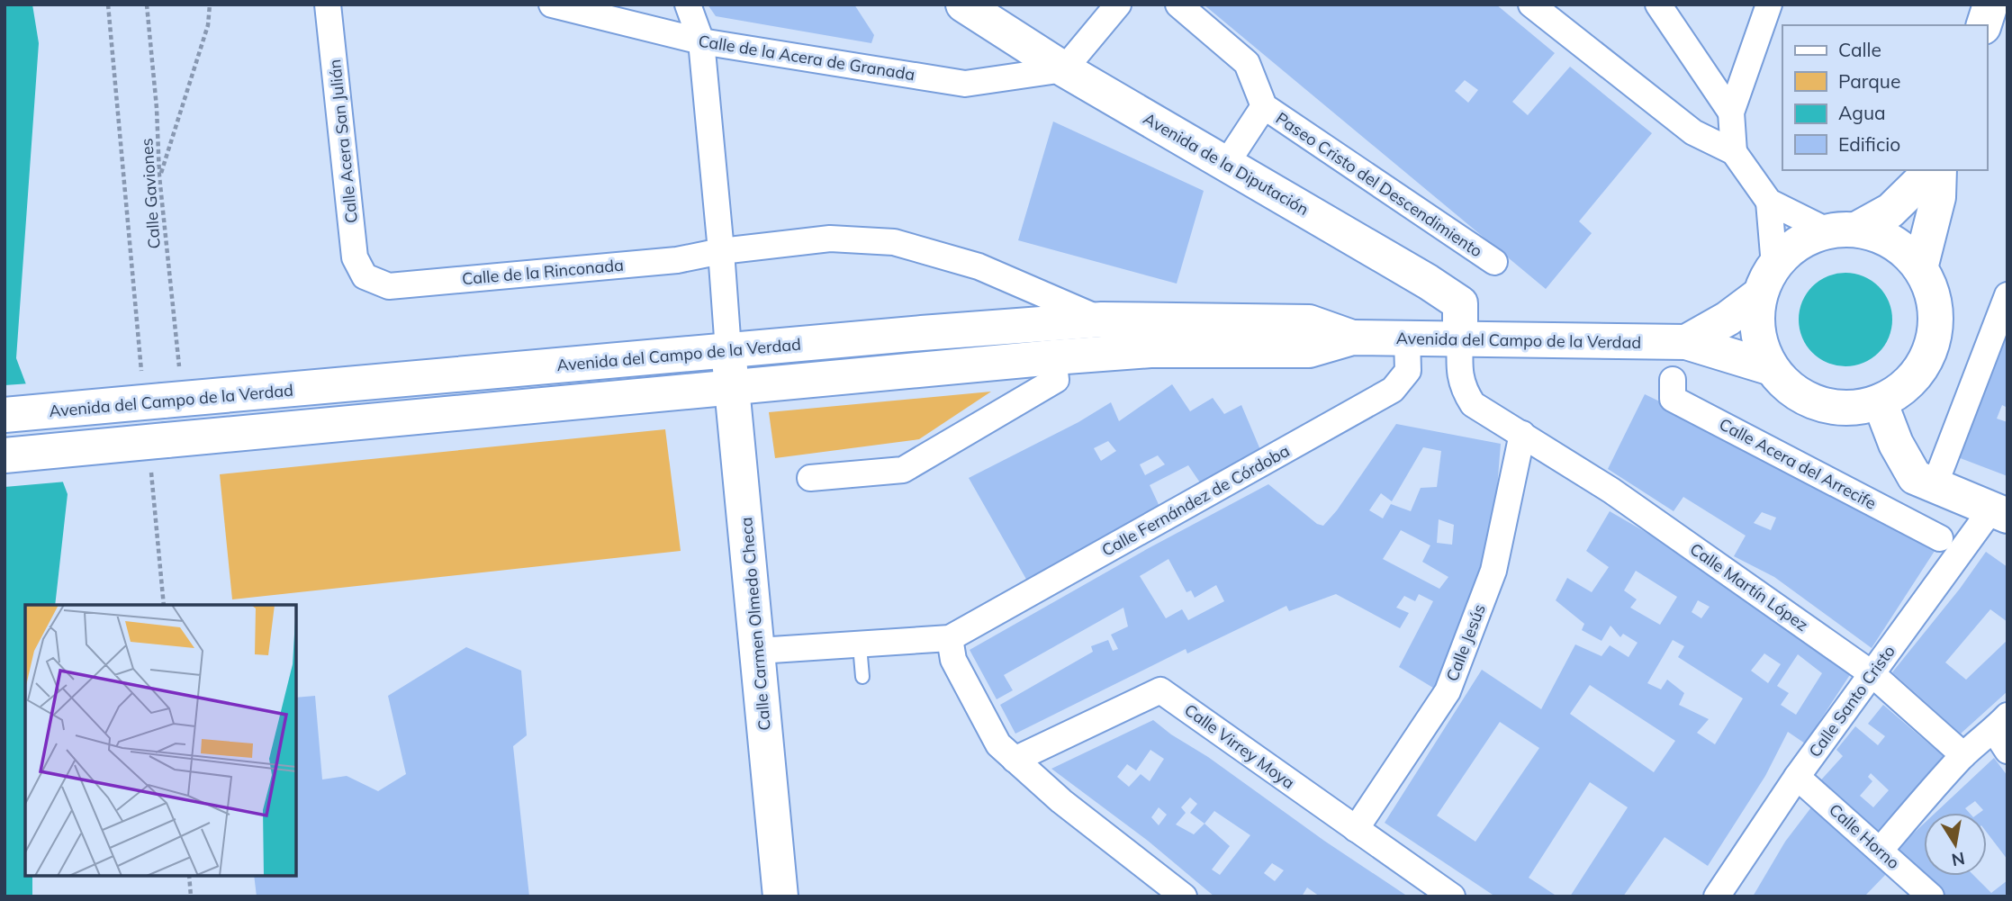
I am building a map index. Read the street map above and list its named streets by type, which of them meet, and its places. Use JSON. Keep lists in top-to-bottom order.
{
  "streets": {
    "main road": ["Avenida de la Diputación", "Avenida del Campo de la Verdad", "Calle Carmen Olmedo Checa"],
    "street": [
      "Calle de la Acera de Granada",
      "Calle Acera San Julián",
      "Paseo Cristo del Descendimiento",
      "Calle de la Rinconada",
      "Calle Acera del Arrecife",
      "Calle Fernández de Córdoba",
      "Calle Martín López",
      "Calle Jesús",
      "Calle Santo Cristo",
      "Calle Virrey Moya",
      "Calle Horno"
    ],
    "path": ["Calle Gaviones"]
  },
  "crossings": [
    ["Calle de la Acera de Granada", "Avenida de la Diputación"],
    ["Calle Acera San Julián", "Calle de la Rinconada"],
    ["Avenida de la Diputación", "Paseo Cristo del Descendimiento"],
    ["Avenida de la Diputación", "Avenida del Campo de la Verdad"],
    ["Avenida de la Diputación", "Calle Martín López"],
    ["Calle de la Rinconada", "Avenida del Campo de la Verdad"],
    ["Avenida del Campo de la Verdad", "Calle Fernández de Córdoba"],
    ["Avenida del Campo de la Verdad", "Calle Martín López"],
    ["Avenida del Campo de la Verdad", "Calle Carmen Olmedo Checa"],
    ["Calle Martín López", "Calle Jesús"],
    ["Calle Martín López", "Calle Santo Cristo"],
    ["Calle Jesús", "Calle Virrey Moya"],
    ["Calle Santo Cristo", "Calle Horno"]
  ],
  "legend": [
    "Calle",
    "Parque",
    "Agua",
    "Edificio"
  ],
  "north": "bottom"
}
